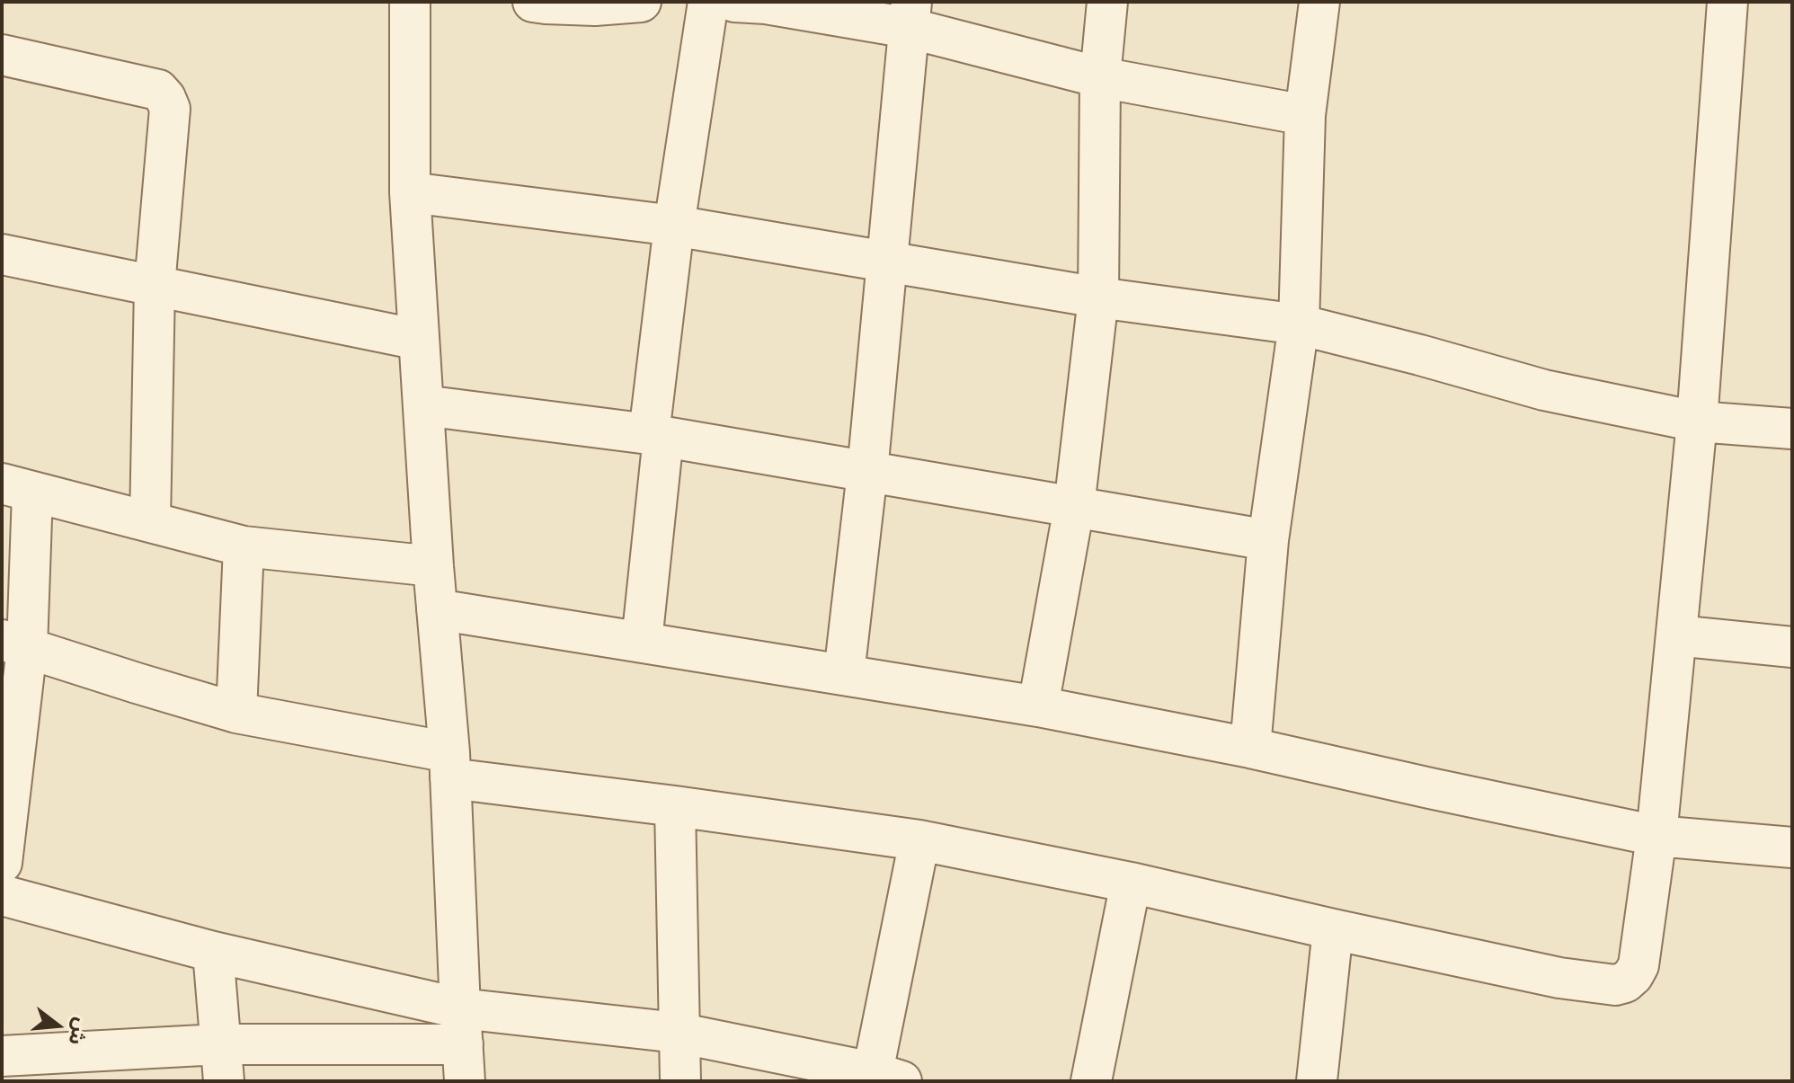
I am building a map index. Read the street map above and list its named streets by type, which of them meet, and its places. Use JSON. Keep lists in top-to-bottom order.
{
  "north": "right"
}
